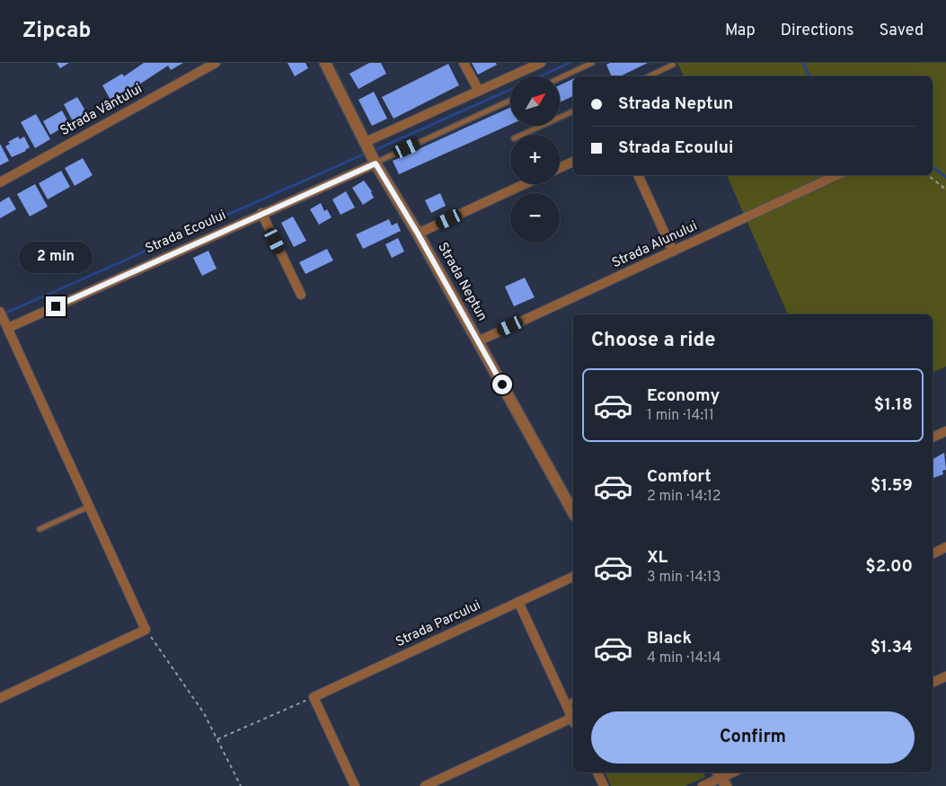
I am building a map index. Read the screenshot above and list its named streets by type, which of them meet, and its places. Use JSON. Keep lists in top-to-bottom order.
{
  "streets": {
    "street": [
      "Strada Vântului",
      "Strada Ecoului",
      "Strada Alunului",
      "Strada Neptun",
      "Strada Parcului"
    ]
  },
  "crossings": [
    ["Strada Ecoului", "Strada Neptun"],
    ["Strada Alunului", "Strada Neptun"]
  ],
  "north": "top right",
  "page": {
    "header": "Zipcab",
    "nav": ["Map", "Directions", "Saved"],
    "map_buttons": ["+", "−"],
    "banner": ["Strada Neptun", "Strada Ecoului"],
    "bubble": "2 min",
    "heading": "Choose a ride",
    "list": [
      {
        "name": "Economy",
        "note": "1 min · 14:11",
        "value": "$1.18"
      },
      {
        "name": "Comfort",
        "note": "2 min · 14:12",
        "value": "$1.59"
      },
      {
        "name": "XL",
        "note": "3 min · 14:13",
        "value": "$2.00"
      },
      {
        "name": "Black",
        "note": "4 min · 14:14",
        "value": "$1.34"
      }
    ],
    "buttons": "Confirm"
  }
}
